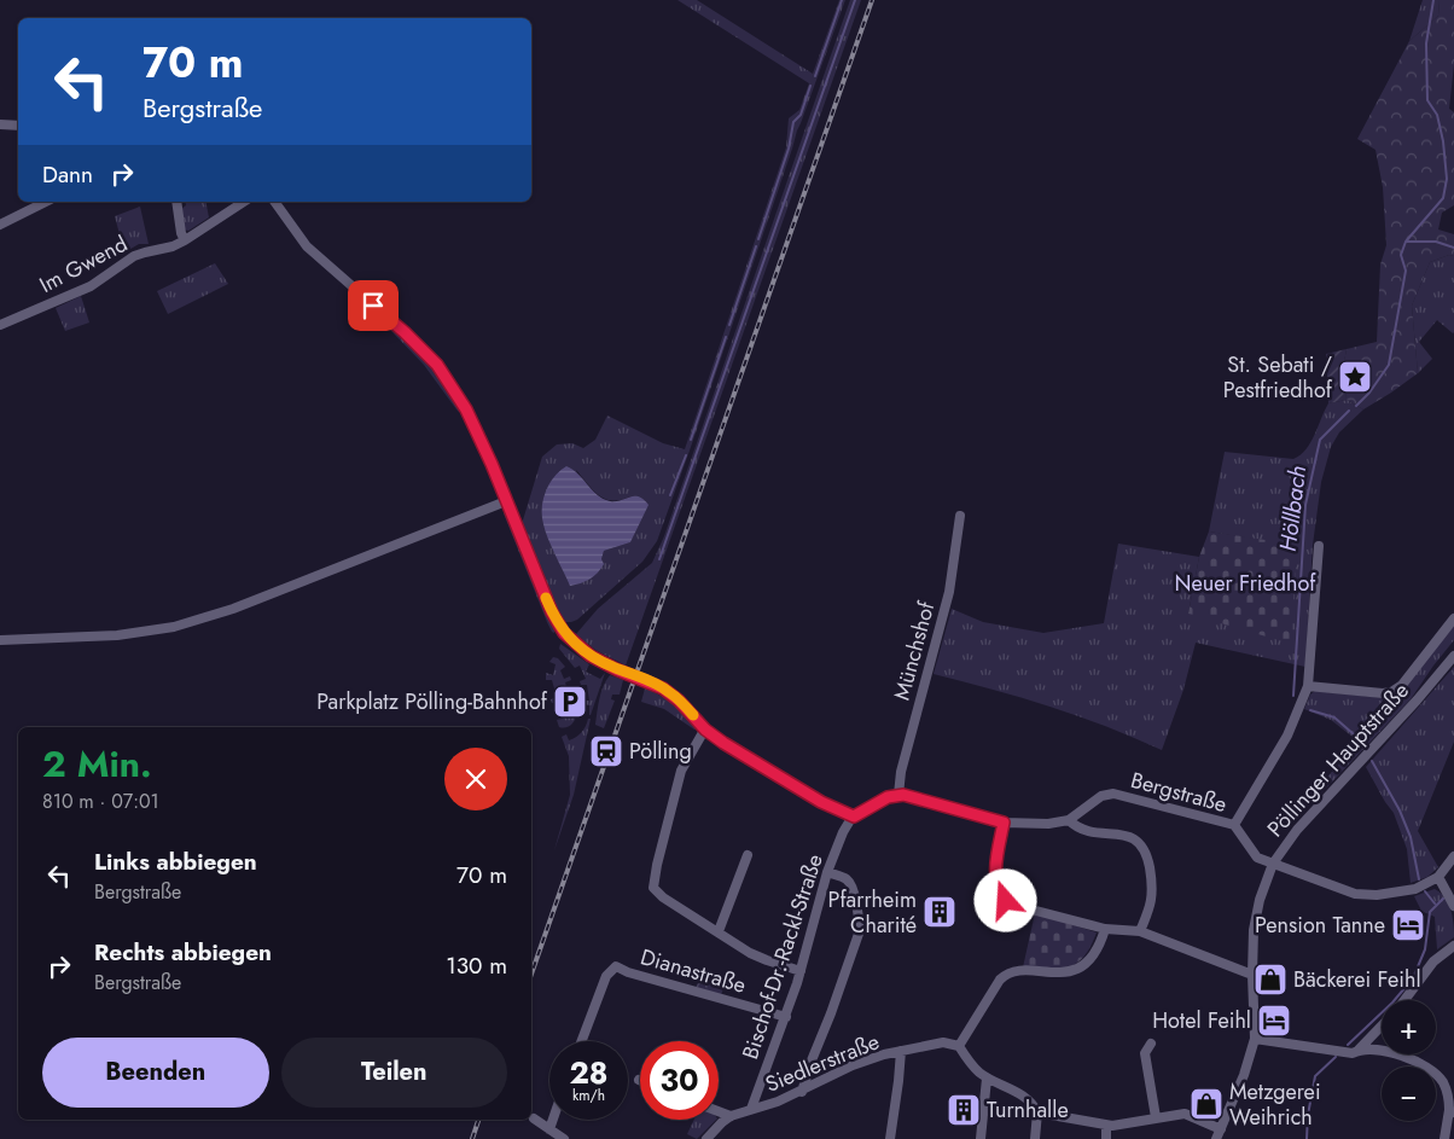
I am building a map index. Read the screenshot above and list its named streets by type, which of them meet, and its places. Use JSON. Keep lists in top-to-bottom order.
{
  "streets": {
    "street": [
      "Im Gwend",
      "Münchshof",
      "Pöllinger Hauptstraße",
      "Bergstraße",
      "Bischof-Dr.-Rackl-Straße",
      "Dianastraße",
      "Siedlerstraße"
    ]
  },
  "crossings": [
    ["Pöllinger Hauptstraße", "Bergstraße"],
    ["Bischof-Dr.-Rackl-Straße", "Dianastraße"],
    ["Bischof-Dr.-Rackl-Straße", "Siedlerstraße"]
  ],
  "water": ["Höllbach"],
  "parks": ["Neuer Friedhof"],
  "places": {
    "place": ["St. Sebati / Pestfriedhof"],
    "parking": ["Parkplatz Pölling-Bahnhof"],
    "station": ["Pölling"],
    "building": ["Pfarrheim Charité", "Turnhalle"],
    "hotel": ["Pension Tanne", "Hotel Feihl"],
    "shop": ["Bäckerei Feihl", "Metzgerei Weihrich"]
  },
  "page": {
    "turn": ["70 m", "Bergstraße"],
    "then": "Dann",
    "heading": ["2 Min.", "810 m · 07:01"],
    "list": [
      {
        "name": "Links abbiegen",
        "note": "Bergstraße",
        "value": "70 m"
      },
      {
        "name": "Rechts abbiegen",
        "note": "Bergstraße",
        "value": "130 m"
      }
    ],
    "map_buttons": ["+", "−"],
    "buttons": ["Beenden", "Teilen"],
    "speed": "28 km/h",
    "limit": "30"
  }
}
